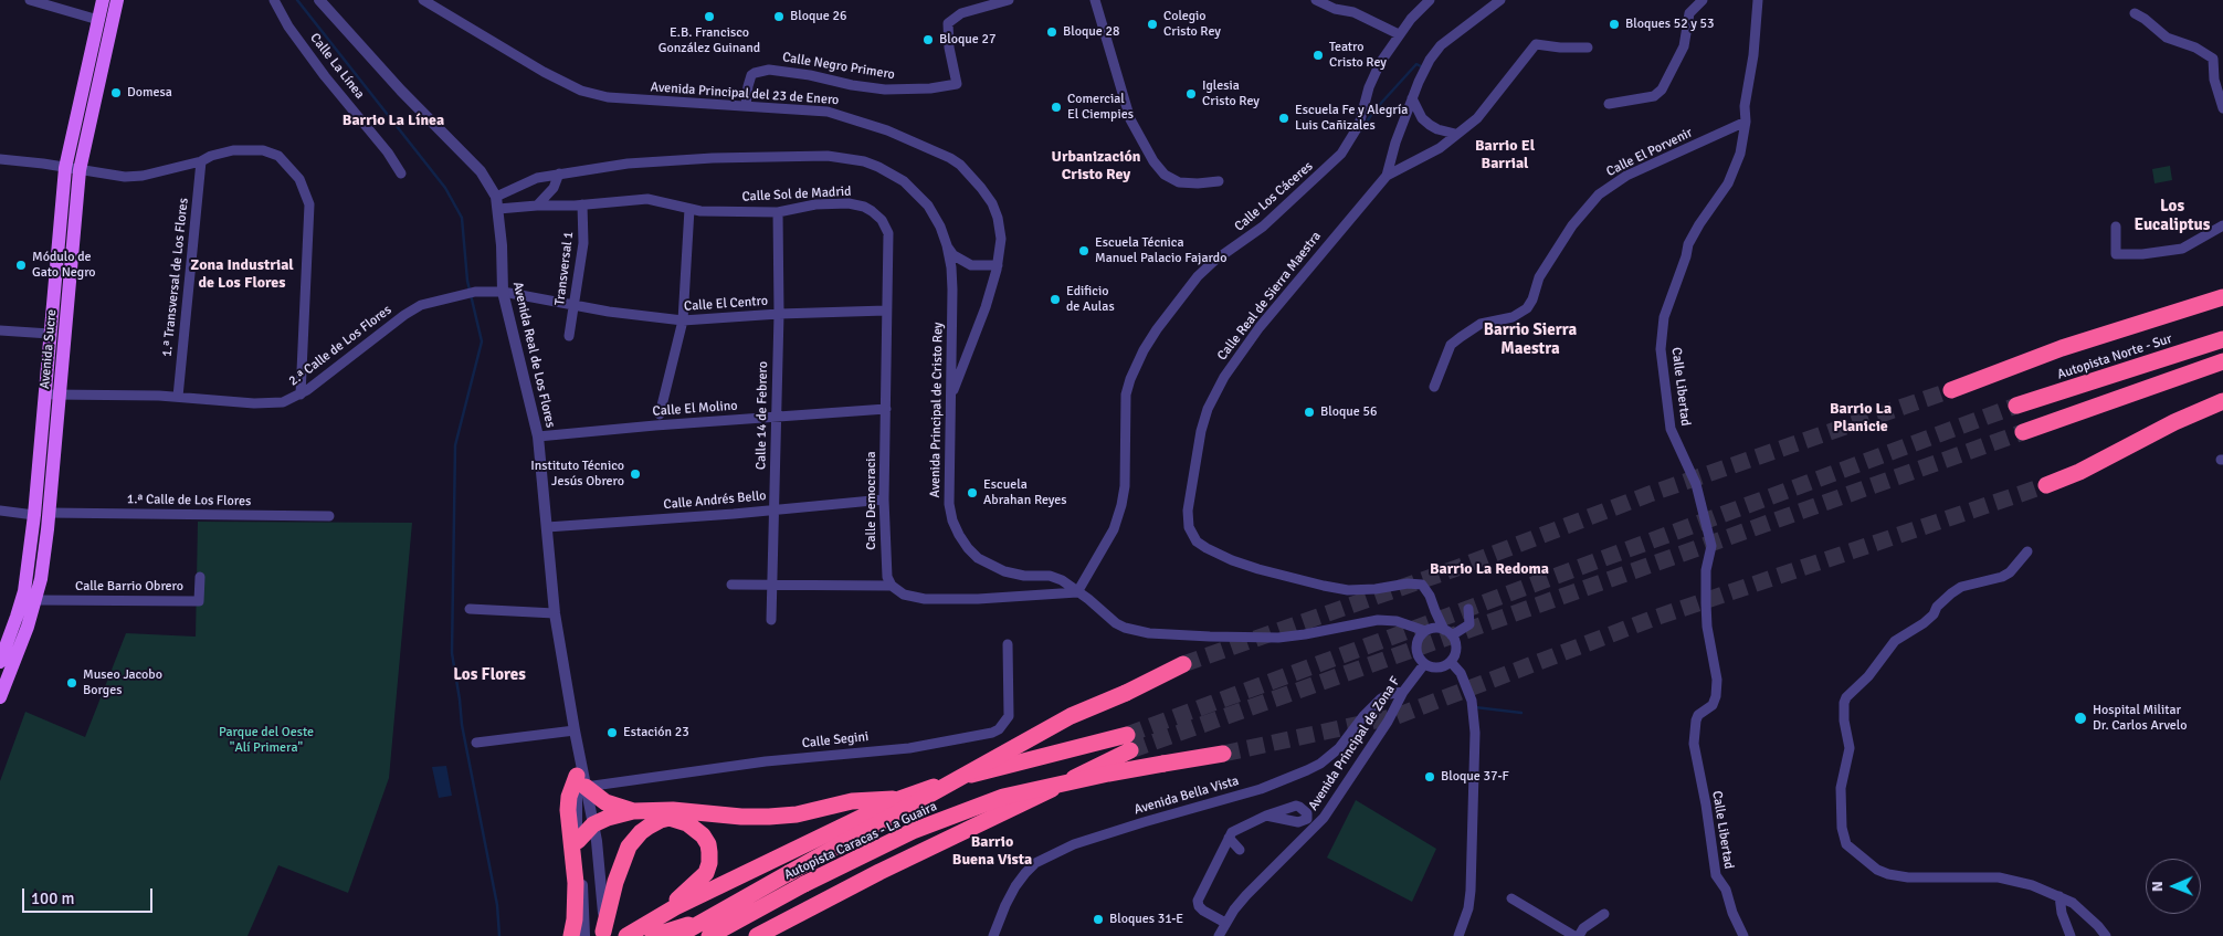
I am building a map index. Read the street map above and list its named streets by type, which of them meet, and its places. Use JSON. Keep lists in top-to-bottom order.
{
  "streets": {
    "highway": ["Autopista Norte - Sur", "Autopista Caracas - La Guaira"],
    "main road": ["Avenida Sucre"],
    "street": [
      "Calle La Línea",
      "Calle Negro Primero",
      "Avenida Principal del 23 de Enero",
      "Calle El Porvenir",
      "Calle Sol de Madrid",
      "Calle Los Cáceres",
      "Transversal 1",
      "1.ª Transversal de Los Flores",
      "Calle Real de Sierra Maestra",
      "Calle El Centro",
      "2.ª Calle de Los Flores",
      "Avenida Real de Los Flores",
      "Calle Libertad",
      "Calle El Molino",
      "Avenida Principal de Cristo Rey",
      "Calle 14 de Febrero",
      "1.ª Calle de Los Flores",
      "Calle Andrés Bello",
      "Calle Democracia",
      "Calle Barrio Obrero",
      "Calle Segini",
      "Avenida Principal de Zona F",
      "Avenida Bella Vista"
    ]
  },
  "crossings": [
    ["Calle Negro Primero", "Avenida Principal del 23 de Enero"],
    ["Avenida Principal del 23 de Enero", "Avenida Principal de Cristo Rey"],
    ["Calle El Porvenir", "Calle Libertad"],
    ["Calle Sol de Madrid", "Transversal 1"],
    ["Calle Sol de Madrid", "Calle 14 de Febrero"],
    ["Calle Sol de Madrid", "Calle Democracia"],
    ["Calle Los Cáceres", "Avenida Principal de Cristo Rey"],
    ["Transversal 1", "Calle El Centro"],
    ["1.ª Transversal de Los Flores", "2.ª Calle de Los Flores"],
    ["Calle Real de Sierra Maestra", "Avenida Principal de Cristo Rey"],
    ["Calle Real de Sierra Maestra", "Avenida Principal de Zona F"],
    ["Calle El Centro", "2.ª Calle de Los Flores"],
    ["Calle El Centro", "Avenida Real de Los Flores"],
    ["Calle El Centro", "Calle 14 de Febrero"],
    ["Calle El Centro", "Calle Democracia"],
    ["2.ª Calle de Los Flores", "Avenida Sucre"],
    ["2.ª Calle de Los Flores", "Avenida Real de Los Flores"],
    ["Avenida Sucre", "1.ª Calle de Los Flores"],
    ["Avenida Sucre", "Calle Barrio Obrero"],
    ["Avenida Real de Los Flores", "Calle El Molino"],
    ["Avenida Real de Los Flores", "Avenida Principal de Cristo Rey"],
    ["Avenida Real de Los Flores", "Calle Andrés Bello"],
    ["Avenida Real de Los Flores", "Calle Segini"],
    ["Calle El Molino", "Calle 14 de Febrero"],
    ["Calle El Molino", "Calle Democracia"],
    ["Avenida Principal de Cristo Rey", "Avenida Principal de Zona F"],
    ["Calle 14 de Febrero", "Calle Andrés Bello"],
    ["Calle Andrés Bello", "Calle Democracia"],
    ["Avenida Principal de Zona F", "Avenida Bella Vista"]
  ],
  "districts": [
    "Barrio La Línea",
    "Barrio El Barrial",
    "Urbanización Cristo Rey",
    "Los Eucaliptus",
    "Zona Industrial de Los Flores",
    "Barrio Sierra Maestra",
    "Barrio La Planicie",
    "Barrio La Redoma",
    "Los Flores",
    "Barrio Buena Vista"
  ],
  "parks": ["Parque del Oeste \"Alí Primera\""],
  "places": [
    "E.B. Francisco González Guinand",
    "Bloque 26",
    "Colegio Cristo Rey",
    "Bloques 52 y 53",
    "Bloque 28",
    "Bloque 27",
    "Teatro Cristo Rey",
    "Domesa",
    "Iglesia Cristo Rey",
    "Comercial El Ciempies",
    "Escuela Fe y Alegría Luis Cañizales",
    "Escuela Técnica Manuel Palacio Fajardo",
    "Módulo de Gato Negro",
    "Edificio de Aulas",
    "Bloque 56",
    "Instituto Técnico Jesús Obrero",
    "Escuela Abrahan Reyes",
    "Museo Jacobo Borges",
    "Hospital Militar Dr. Carlos Arvelo",
    "Estación 23",
    "Bloque 37-F",
    "Bloques 31-E"
  ],
  "scale_bar": "100 m",
  "north": "left"
}
